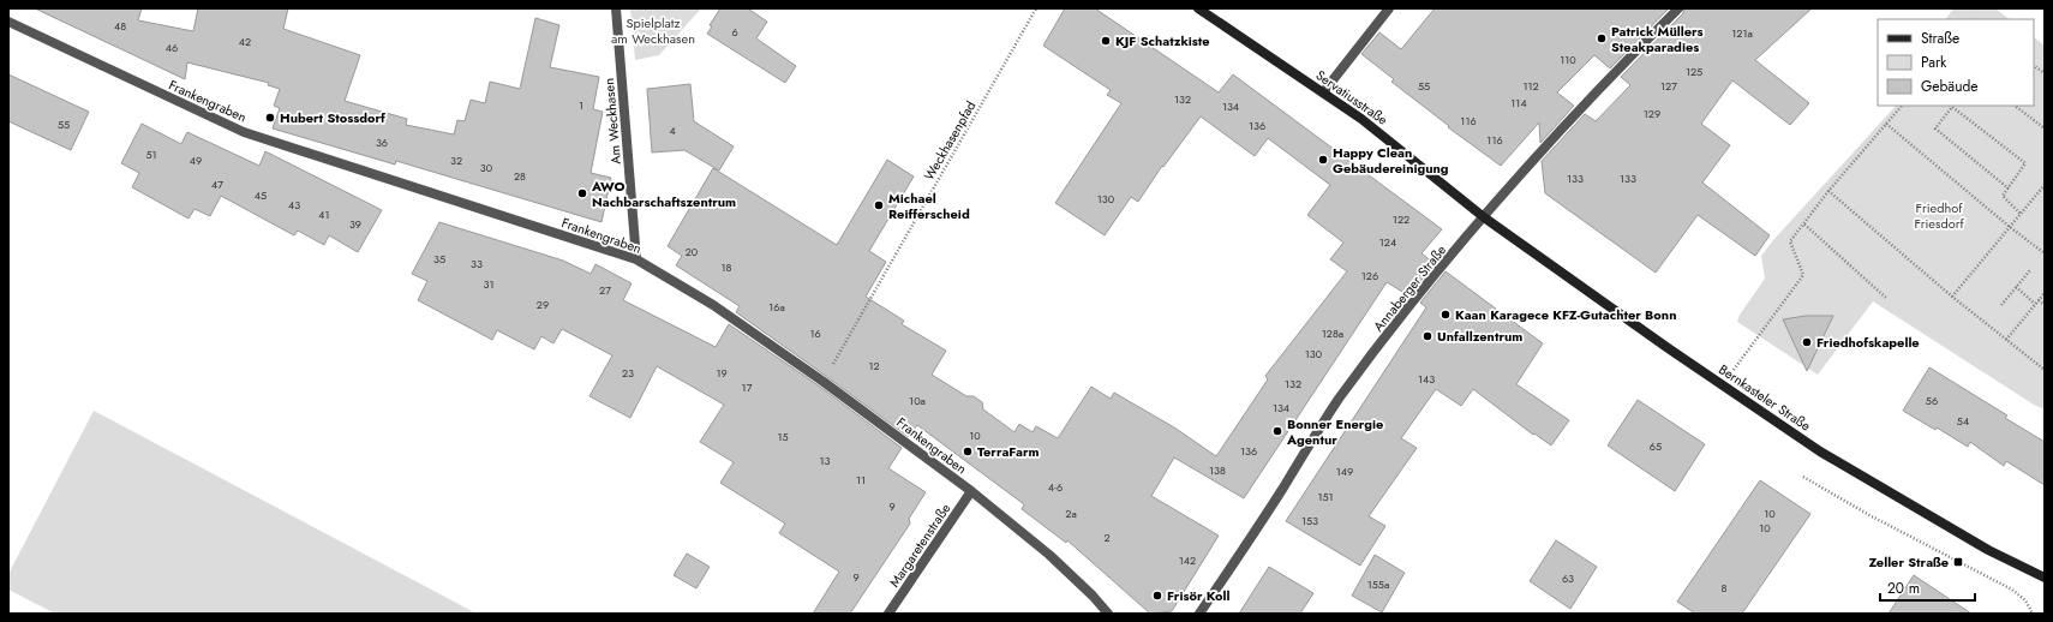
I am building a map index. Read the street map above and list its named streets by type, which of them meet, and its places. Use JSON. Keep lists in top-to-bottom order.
{
  "streets": {
    "street": [
      "Servatiusstraße",
      "Frankengraben",
      "Am Weckhasen",
      "Annaberger Straße",
      "Bernkasteler Straße",
      "Margaretenstraße"
    ],
    "path": ["Weckhasenpfad"]
  },
  "crossings": [
    ["Servatiusstraße", "Annaberger Straße"],
    ["Servatiusstraße", "Bernkasteler Straße"],
    ["Frankengraben", "Am Weckhasen"],
    ["Frankengraben", "Weckhasenpfad"],
    ["Frankengraben", "Margaretenstraße"],
    ["Annaberger Straße", "Bernkasteler Straße"]
  ],
  "parks": ["Spielplatz am Weckhasen", "Friedhof Friesdorf"],
  "places": {
    "other": [
      "Patrick Müllers Steakparadies",
      "KJF Schatzkiste",
      "Hubert Stossdorf",
      "Happy Clean Gebäudereinigung",
      "AWO Nachbarschaftszentrum",
      "Michael Reifferscheid",
      "Kaan Karagece KFZ-Gutachter Bonn",
      "Unfallzentrum",
      "Friedhofskapelle",
      "Bonner Energie Agentur",
      "TerraFarm",
      "Frisör Koll"
    ],
    "transit": ["Zeller Straße"]
  },
  "house_numbers": [
    "48",
    "6",
    "121a",
    "42",
    "46",
    "110",
    "125",
    "55",
    "112",
    "127",
    "132",
    "114",
    "1",
    "134",
    "129",
    "116",
    "55",
    "136",
    "4",
    "116",
    "36",
    "51",
    "49",
    "32",
    "30",
    "28",
    "133",
    "133",
    "47",
    "45",
    "130",
    "43",
    "41",
    "122",
    "39",
    "124",
    "20",
    "35",
    "33",
    "18",
    "126",
    "31",
    "27",
    "29",
    "16a",
    "16",
    "128a",
    "130",
    "12",
    "23",
    "19",
    "143",
    "132",
    "17",
    "10a",
    "56",
    "134",
    "54",
    "10",
    "15",
    "65",
    "136",
    "13",
    "138",
    "149",
    "11",
    "4-6",
    "151",
    "9",
    "2a",
    "10",
    "153",
    "10",
    "2",
    "142",
    "9",
    "63",
    "155a",
    "8"
  ],
  "legend": ["Straße", "Park", "Gebäude"],
  "scale_bar": "20 m"
}
